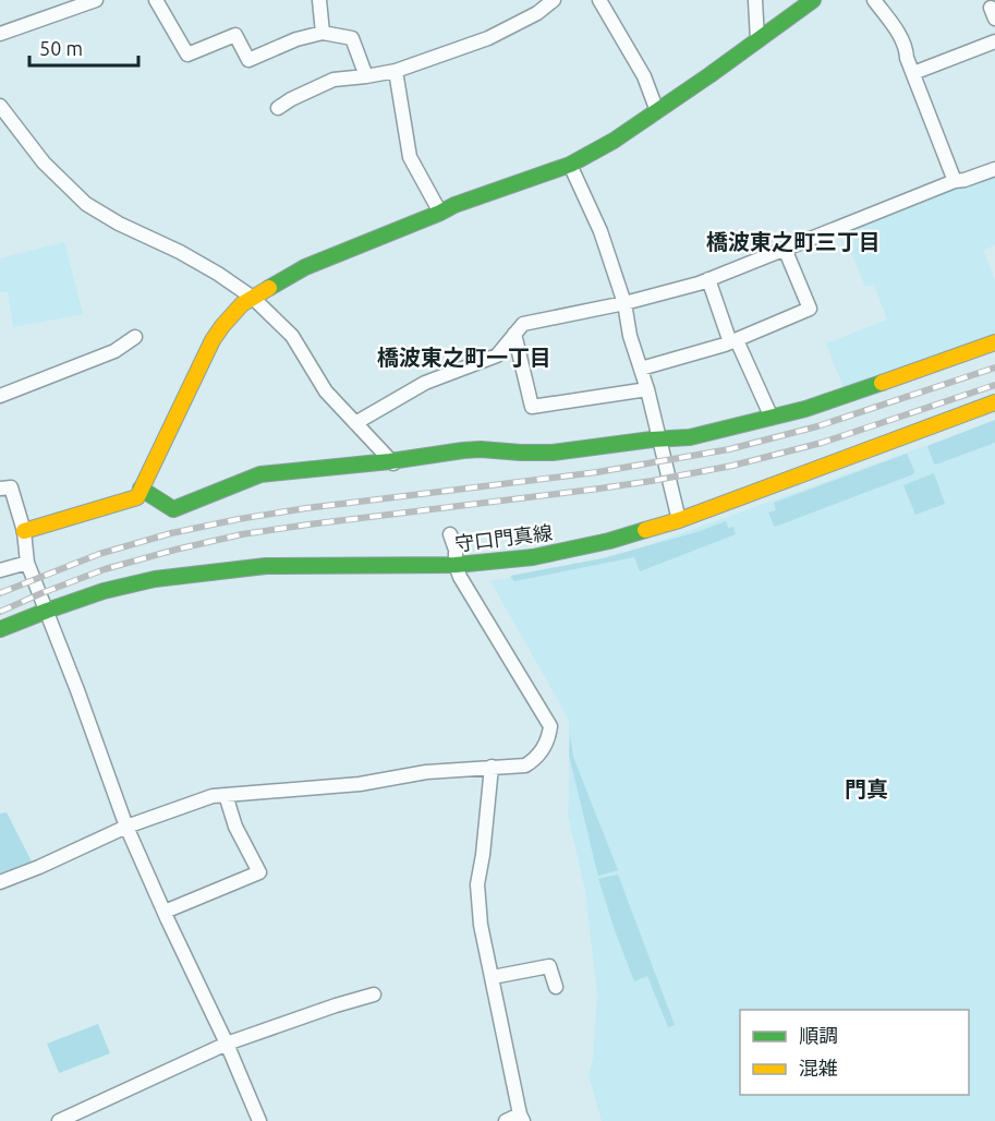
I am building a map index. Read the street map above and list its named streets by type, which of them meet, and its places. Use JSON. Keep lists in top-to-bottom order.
{
  "streets": {
    "street": ["守口門真線"]
  },
  "districts": ["橋波東之町三丁目", "橋波東之町一丁目", "門真"],
  "legend": ["順調", "混雑"],
  "scale_bar": "50 m"
}
